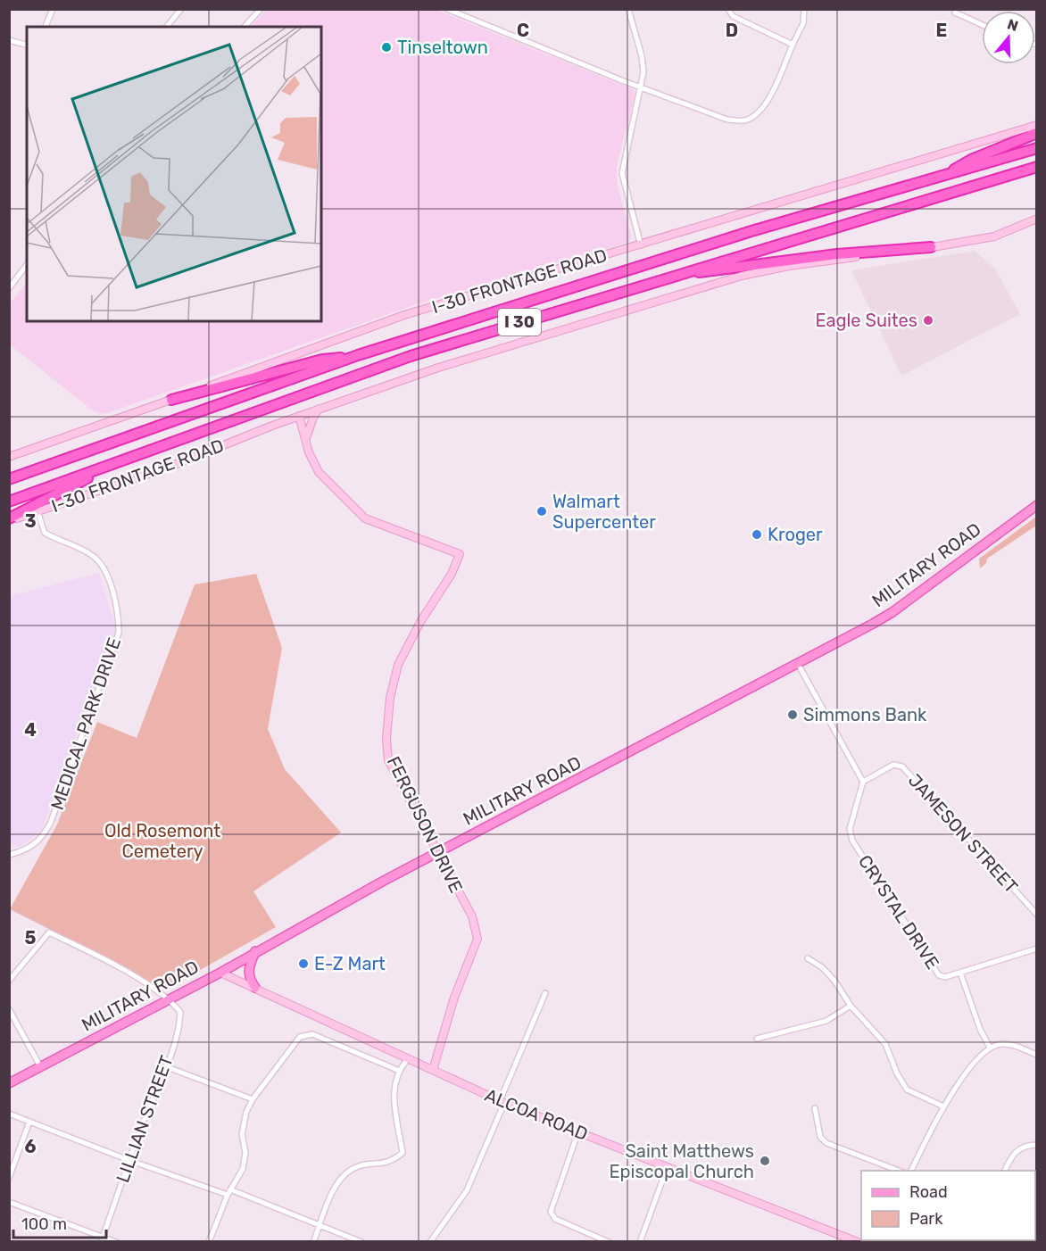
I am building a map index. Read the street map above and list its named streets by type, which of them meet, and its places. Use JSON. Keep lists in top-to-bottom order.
{
  "streets": {
    "highway": ["I 30"],
    "main road": [
      "I-30 FRONTAGE ROAD",
      "MILITARY ROAD",
      "FERGUSON DRIVE",
      "ALCOA ROAD"
    ],
    "street": [
      "MEDICAL PARK DRIVE",
      "JAMESON STREET",
      "CRYSTAL DRIVE",
      "LILLIAN STREET"
    ]
  },
  "crossings": [
    ["I-30 FRONTAGE ROAD", "MEDICAL PARK DRIVE"],
    ["I-30 FRONTAGE ROAD", "FERGUSON DRIVE"],
    ["MILITARY ROAD", "FERGUSON DRIVE"],
    ["MILITARY ROAD", "ALCOA ROAD"],
    ["MILITARY ROAD", "LILLIAN STREET"],
    ["FERGUSON DRIVE", "ALCOA ROAD"],
    ["JAMESON STREET", "CRYSTAL DRIVE"]
  ],
  "parks": ["Old Rosemont Cemetery"],
  "places": [
    "Tinseltown",
    "Eagle Suites",
    "Walmart Supercenter",
    "Kroger",
    "Simmons Bank",
    "E-Z Mart",
    "Saint Matthews Episcopal Church"
  ],
  "legend": ["Road", "Park"],
  "scale_bar": "100 m",
  "north": "top",
  "grid": {
    "columns": ["C", "D", "E"],
    "rows": [
      "3",
      "4",
      "5",
      "6"
    ]
  }
}
